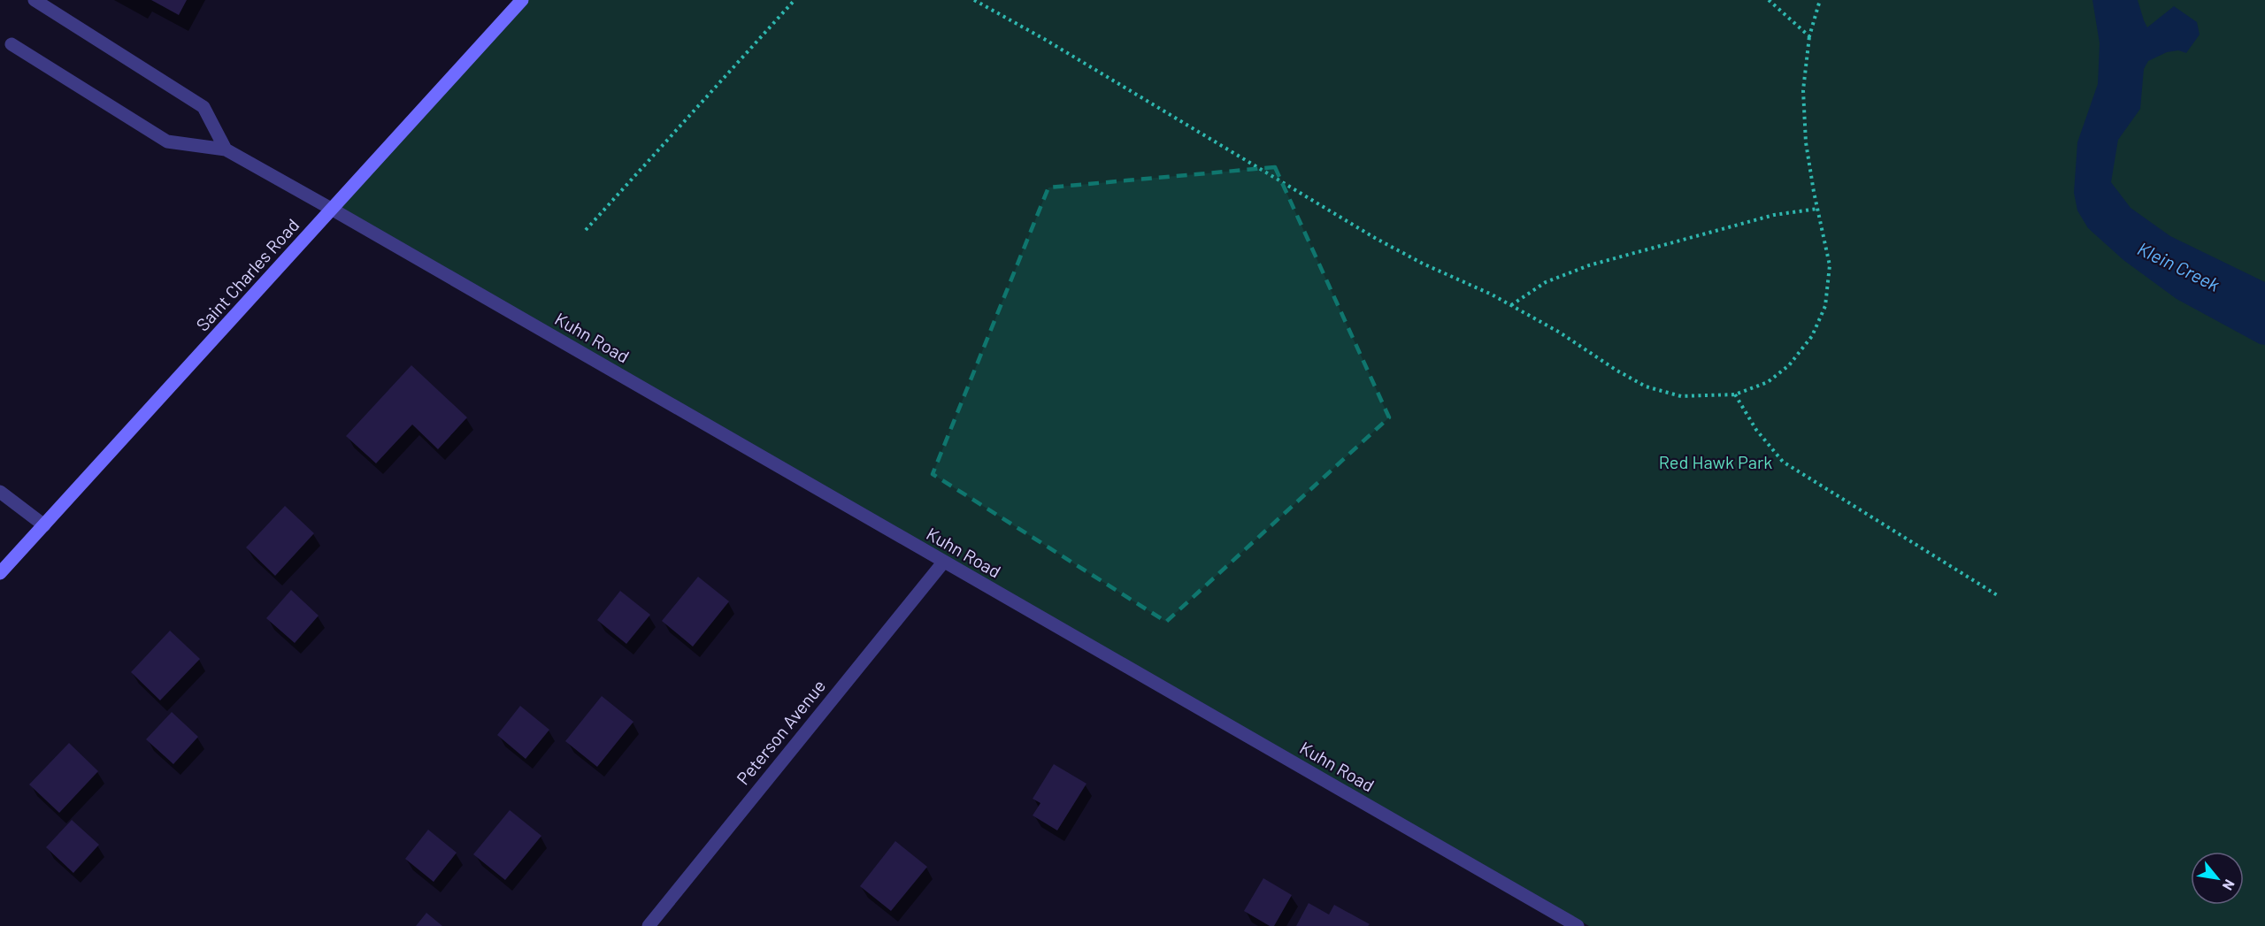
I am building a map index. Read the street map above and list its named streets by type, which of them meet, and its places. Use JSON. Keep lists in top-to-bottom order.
{
  "streets": {
    "street": ["Saint Charles Road", "Kuhn Road", "Peterson Avenue"]
  },
  "crossings": [
    ["Saint Charles Road", "Kuhn Road"],
    ["Kuhn Road", "Peterson Avenue"]
  ],
  "water": ["Klein Creek"],
  "parks": ["Red Hawk Park"],
  "north": "bottom right"
}
